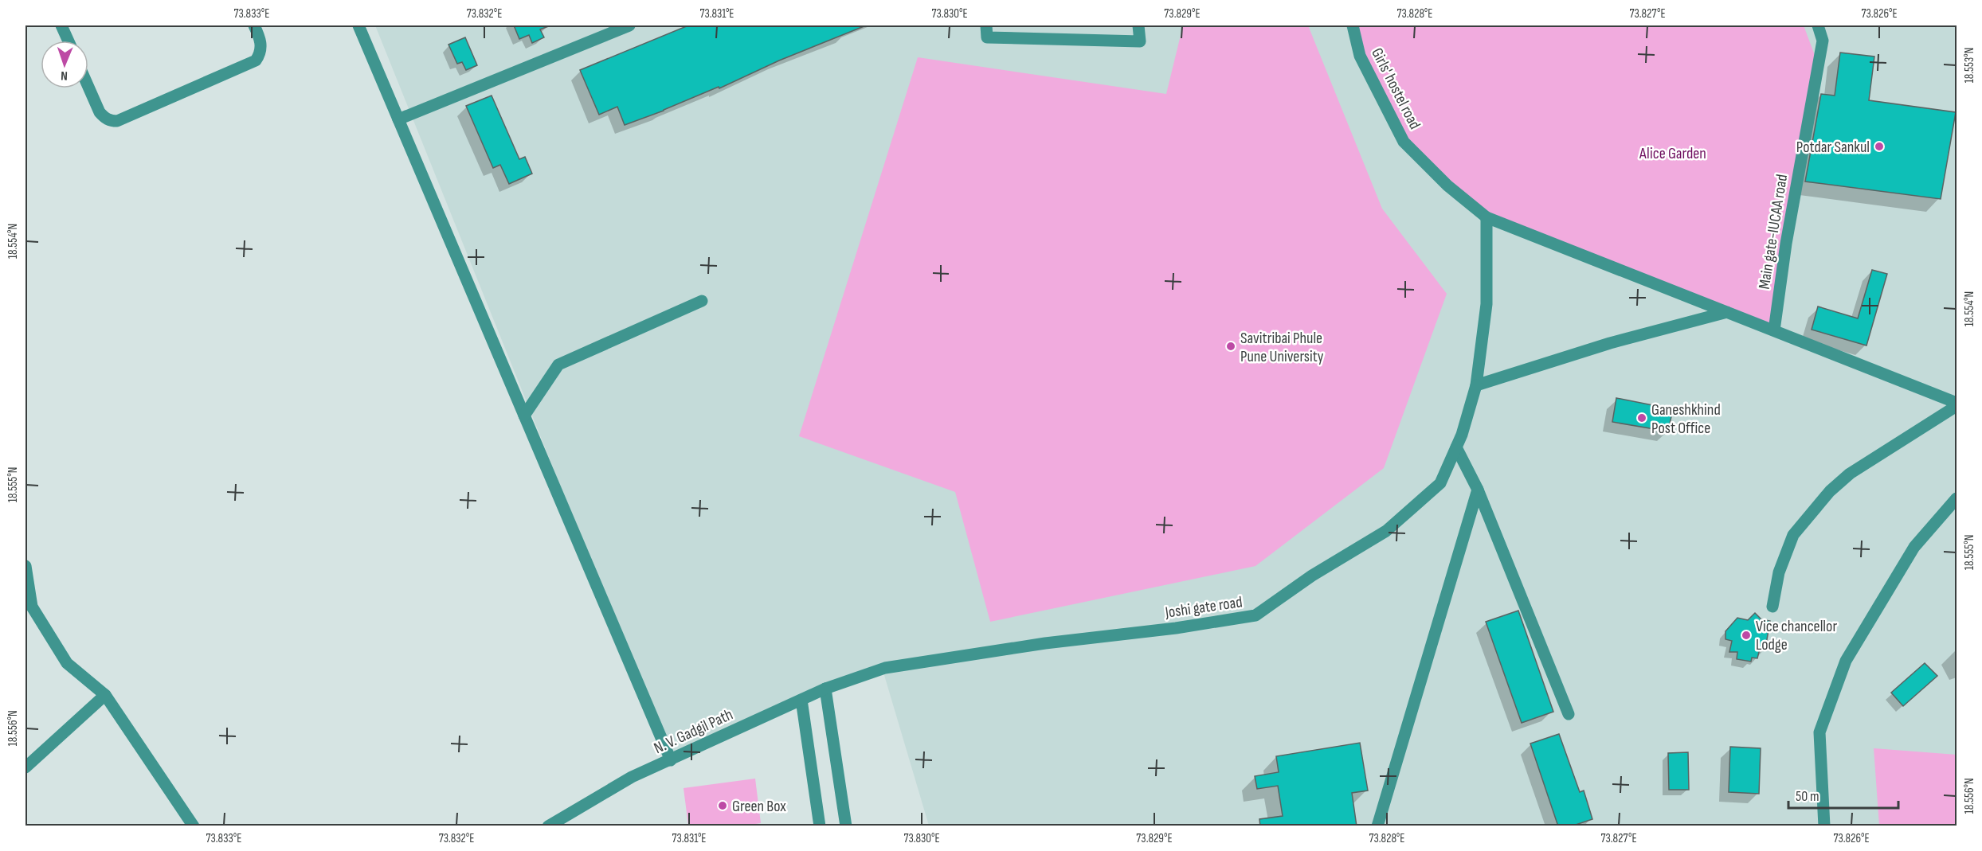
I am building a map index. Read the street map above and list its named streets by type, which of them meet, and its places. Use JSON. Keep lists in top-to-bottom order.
{
  "streets": {
    "street": [
      "Girls' hostel road",
      "Main gate-IUCAA road",
      "Joshi gate road",
      "N. V. Gadgil Path"
    ]
  },
  "crossings": [
    ["Girls' hostel road", "Main gate-IUCAA road"],
    ["Girls' hostel road", "Joshi gate road"],
    ["Joshi gate road", "N. V. Gadgil Path"]
  ],
  "parks": ["Alice Garden"],
  "places": [
    "Potdar Sankul",
    "Savitribai Phule Pune University",
    "Ganeshkhind Post Office",
    "Vice chancellor Lodge",
    "Green Box"
  ],
  "scale_bar": "50 m",
  "north": "bottom",
  "coordinates": [
    "73.833°E",
    "73.832°E",
    "73.831°E",
    "73.830°E",
    "73.829°E",
    "73.828°E",
    "73.827°E",
    "73.826°E",
    "18.553°N",
    "18.554°N",
    "18.555°N",
    "18.556°N"
  ]
}
